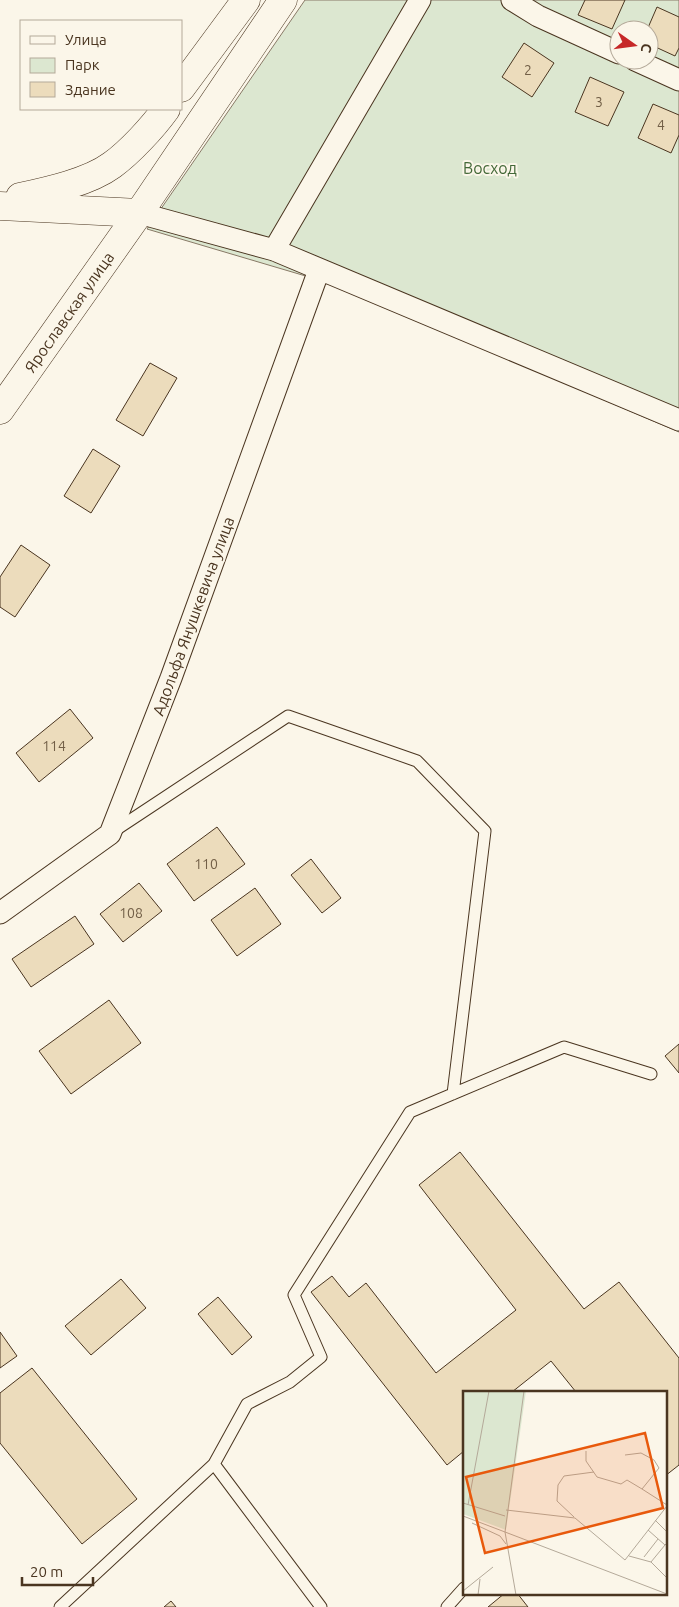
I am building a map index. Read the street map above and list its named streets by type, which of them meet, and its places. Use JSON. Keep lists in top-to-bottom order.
{
  "streets": {
    "main road": ["Ярославская улица"],
    "street": ["Адольфа Янушкевича улица"]
  },
  "parks": ["Восход"],
  "house_numbers": [
    "2",
    "3",
    "4",
    "114",
    "110",
    "108"
  ],
  "legend": ["Улица", "Парк", "Здание"],
  "scale_bar": "20 m",
  "north": "right"
}
